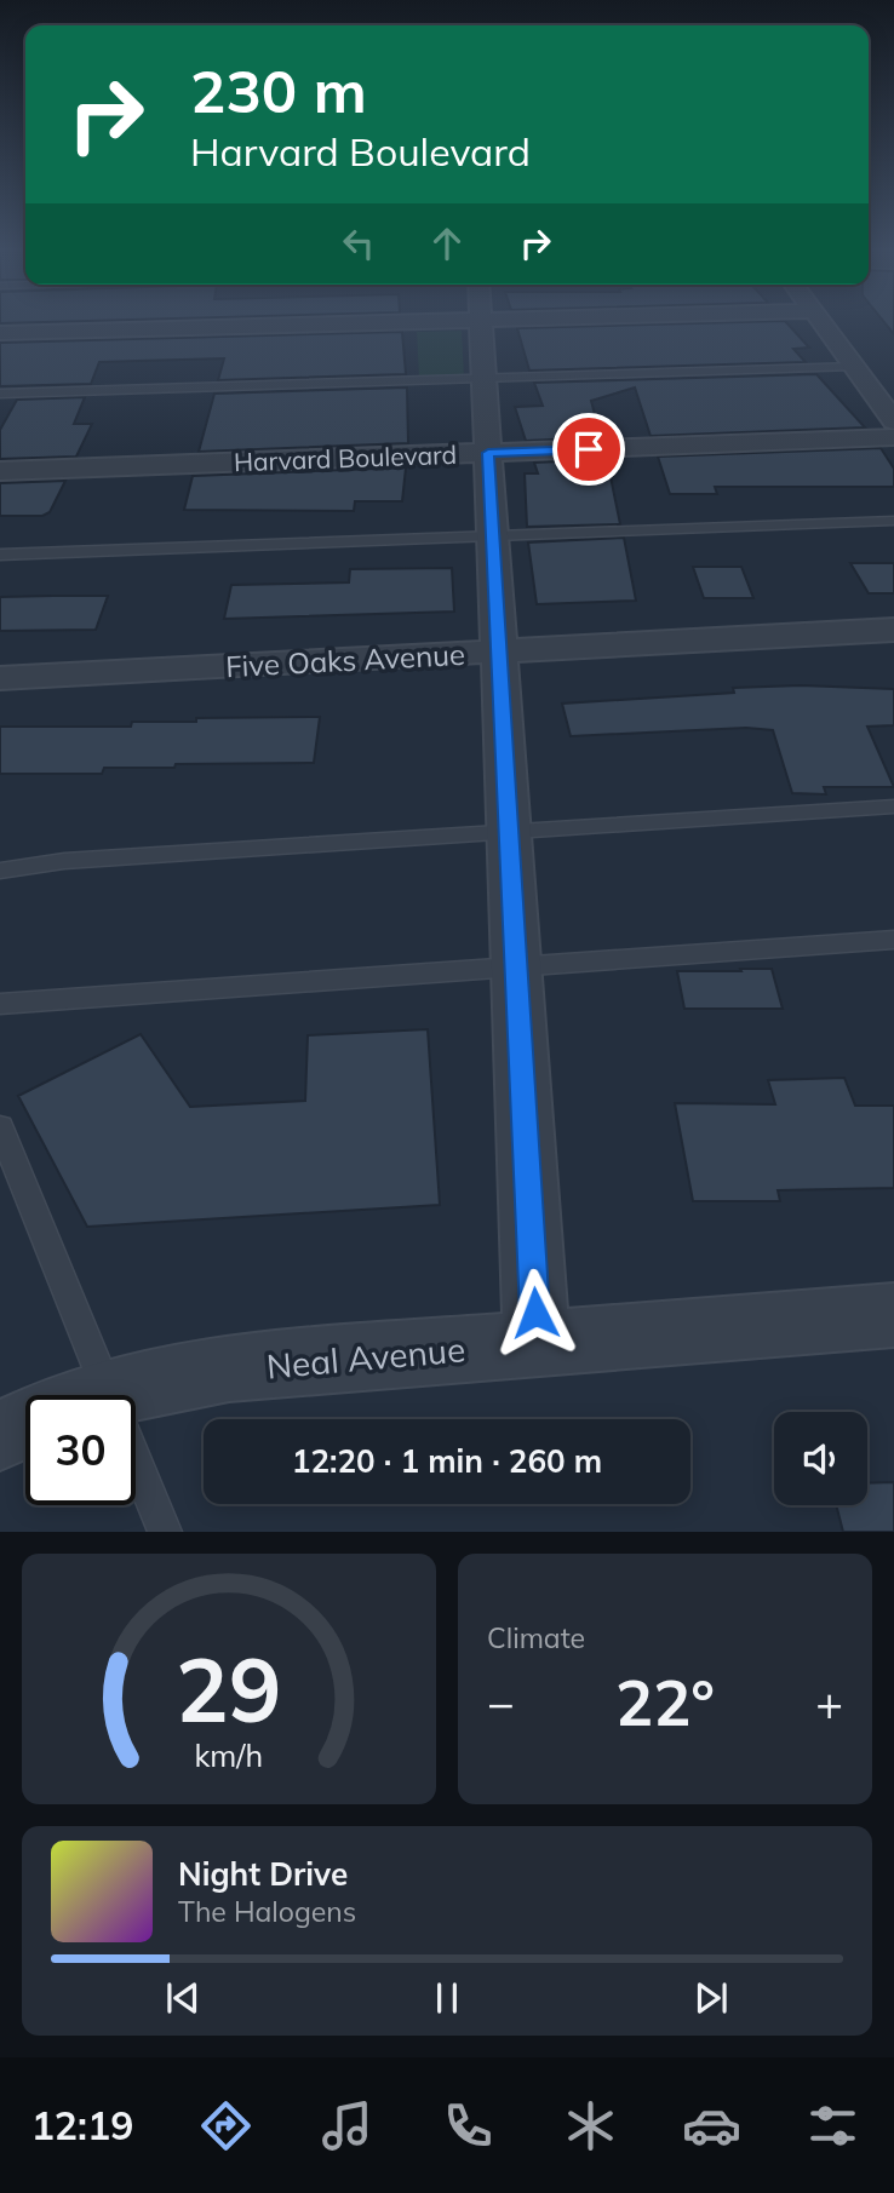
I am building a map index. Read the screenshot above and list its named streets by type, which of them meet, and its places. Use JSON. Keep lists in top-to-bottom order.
{
  "streets": {
    "street": ["Harvard Boulevard", "Five Oaks Avenue", "Neal Avenue"]
  },
  "page": {
    "turn": ["230 m", "Harvard Boulevard"],
    "limit": "30",
    "trip": "12:20 · 1 min · 260 m",
    "tile": "Climate",
    "heat": ["−", "22°", "+"],
    "song": ["Night Drive", "The Halogens"],
    "tabs": "12:19",
    "gauge": ["29", "km/h"]
  }
}
